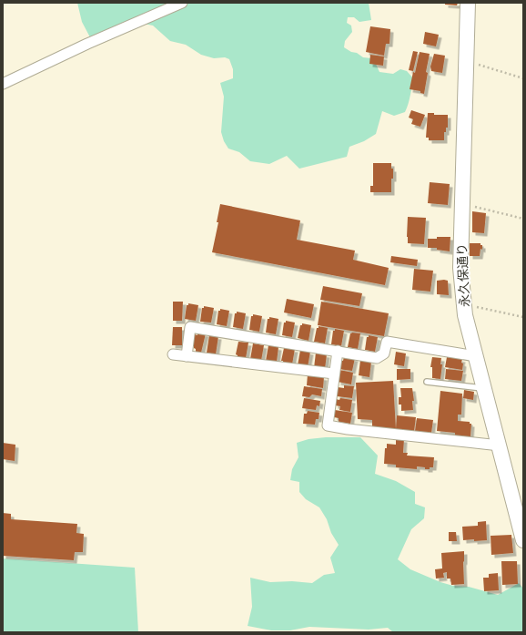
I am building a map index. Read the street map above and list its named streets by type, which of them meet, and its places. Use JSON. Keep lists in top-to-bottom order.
{
  "streets": {
    "street": ["永久保通り"]
  }
}
